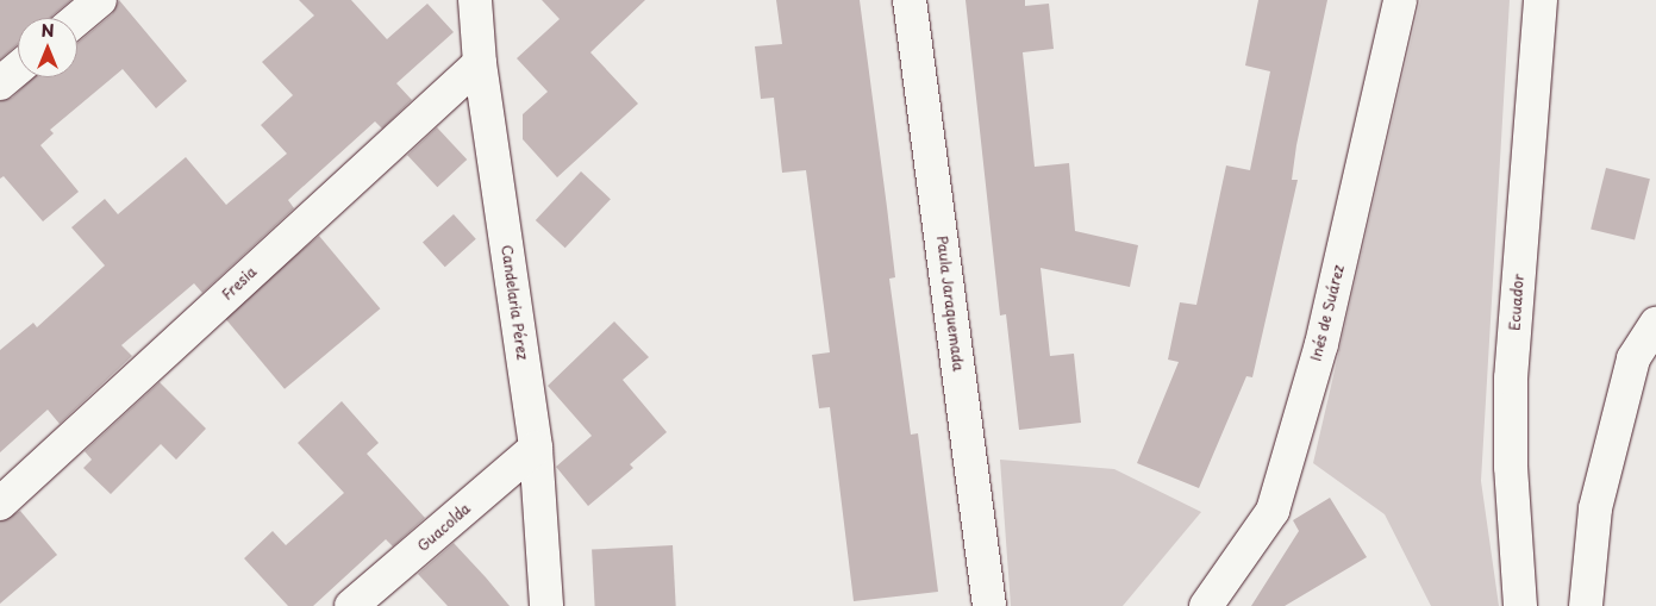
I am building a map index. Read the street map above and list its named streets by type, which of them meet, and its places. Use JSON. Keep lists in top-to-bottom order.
{
  "streets": {
    "street": [
      "Fresia",
      "Candelaria Pérez",
      "Ecuador",
      "Paula Jaraquemada",
      "Inés de Suárez",
      "Guacolda"
    ]
  },
  "crossings": [
    ["Fresia", "Candelaria Pérez"],
    ["Candelaria Pérez", "Guacolda"]
  ],
  "north": "top"
}
